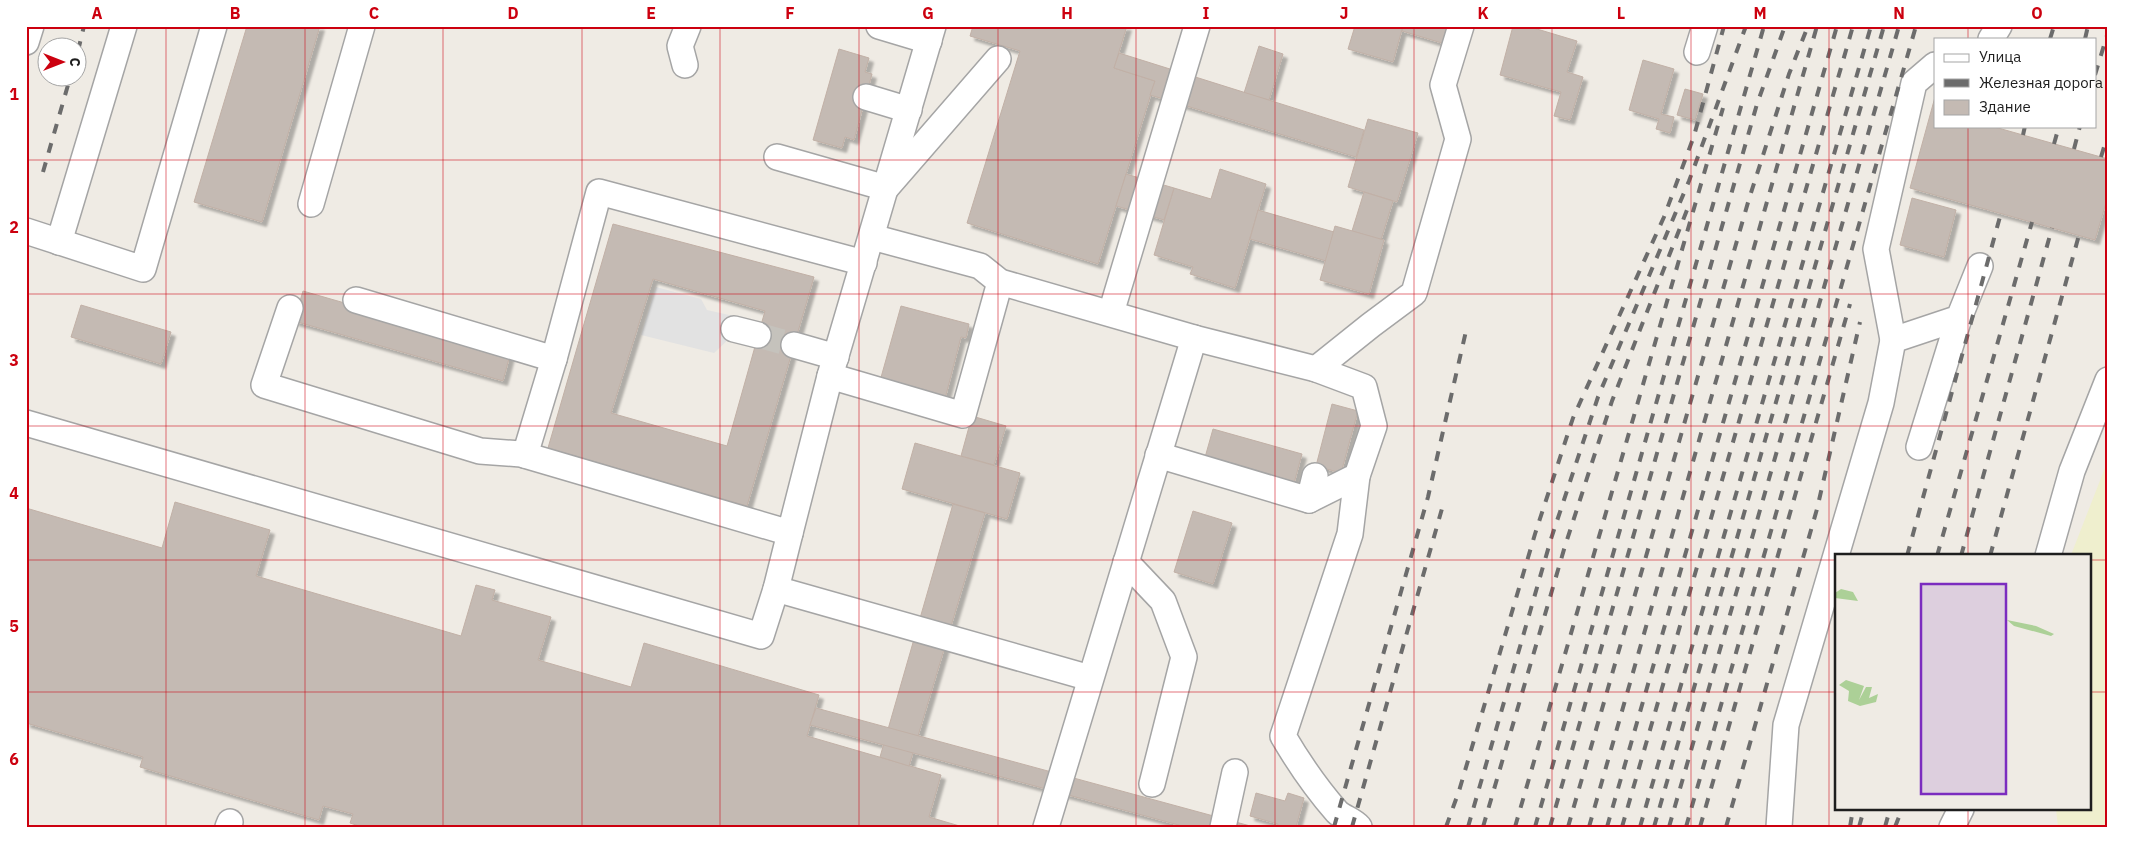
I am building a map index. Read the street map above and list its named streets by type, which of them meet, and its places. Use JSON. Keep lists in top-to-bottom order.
{
  "legend": ["Улица", "Железная дорога", "Здание"],
  "north": "right",
  "grid": {
    "columns": [
      "A",
      "B",
      "C",
      "D",
      "E",
      "F",
      "G",
      "H",
      "I",
      "J",
      "K",
      "L",
      "M",
      "N",
      "O"
    ],
    "rows": [
      "1",
      "2",
      "3",
      "4",
      "5",
      "6"
    ]
  }
}
